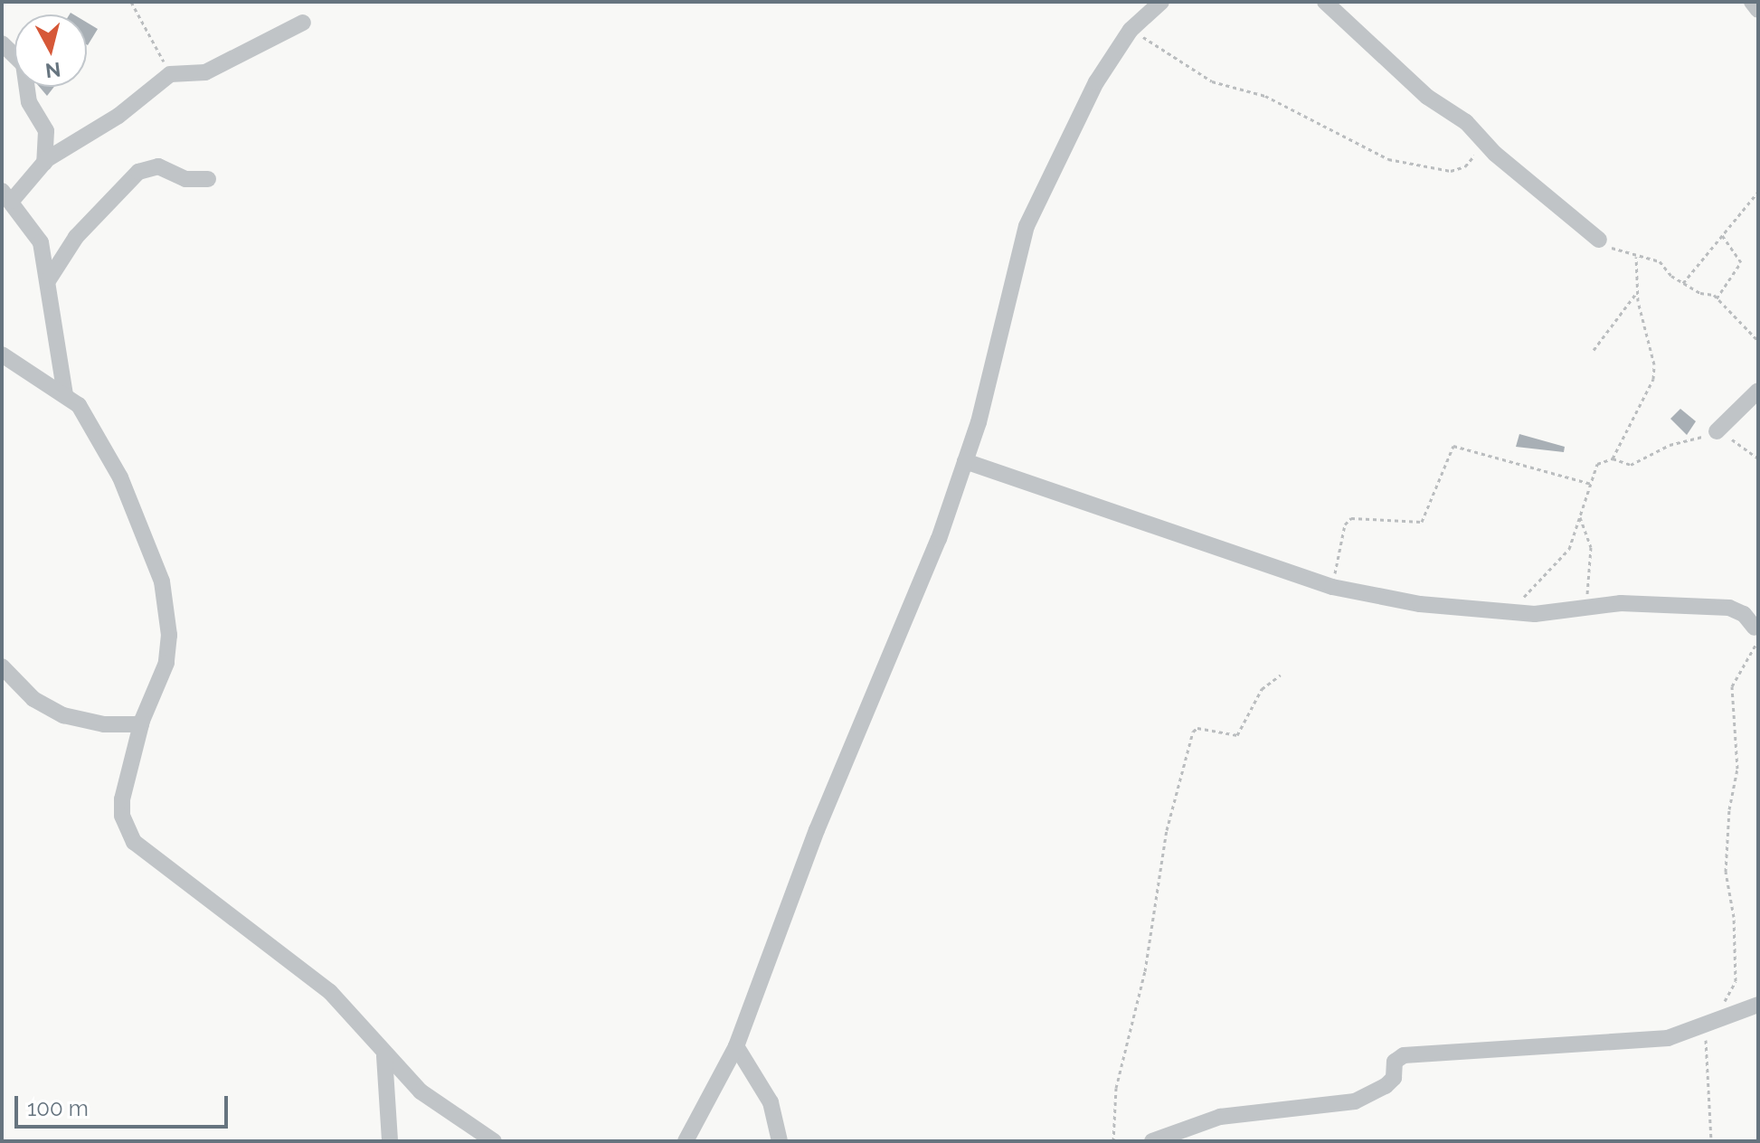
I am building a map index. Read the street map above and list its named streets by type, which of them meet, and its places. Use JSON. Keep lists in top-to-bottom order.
{
  "scale_bar": "100 m",
  "north": "bottom"
}
